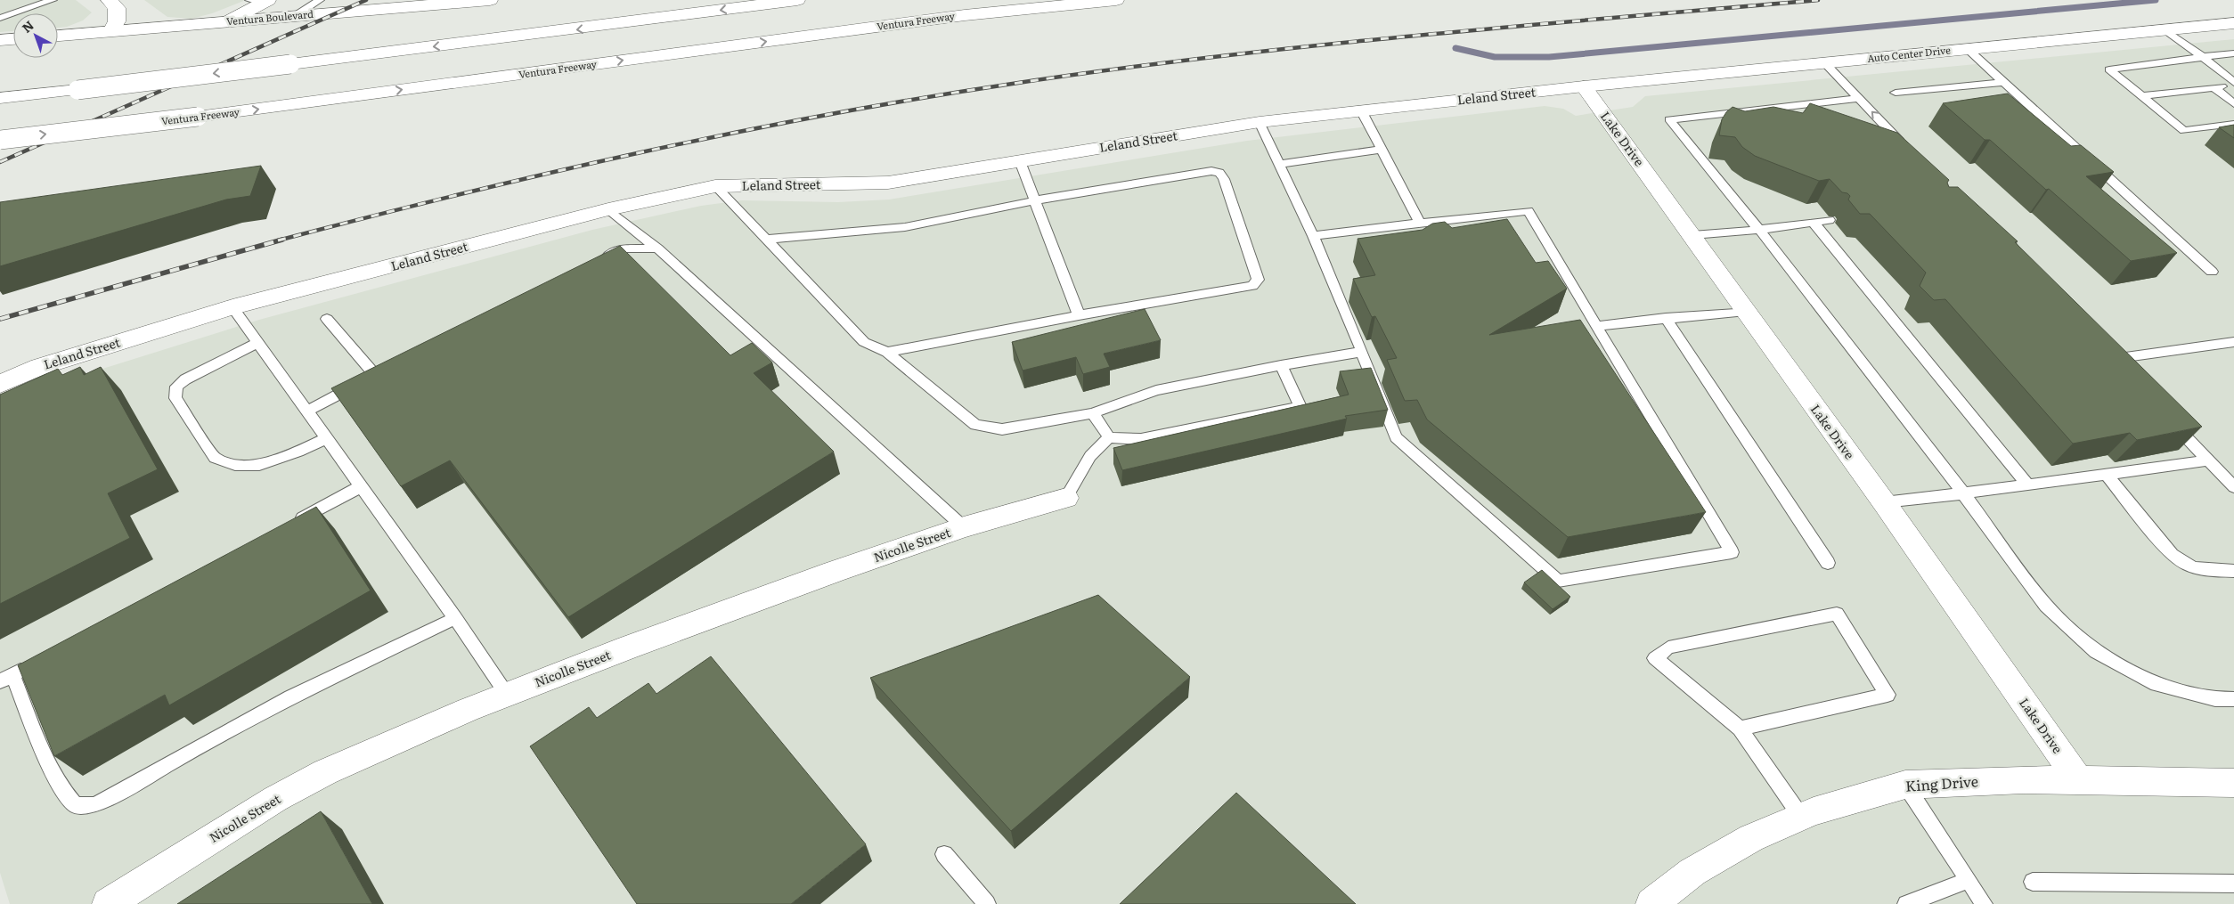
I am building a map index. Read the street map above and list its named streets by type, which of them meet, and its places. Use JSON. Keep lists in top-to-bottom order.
{
  "streets": {
    "main road": [
      "Ventura Boulevard",
      "Ventura Freeway",
      "Auto Center Drive",
      "Leland Street",
      "Lake Drive",
      "Nicolle Street",
      "King Drive"
    ]
  },
  "crossings": [
    ["Auto Center Drive", "Leland Street"],
    ["Auto Center Drive", "Lake Drive"],
    ["Leland Street", "Lake Drive"],
    ["Lake Drive", "King Drive"]
  ],
  "north": "top left"
}
